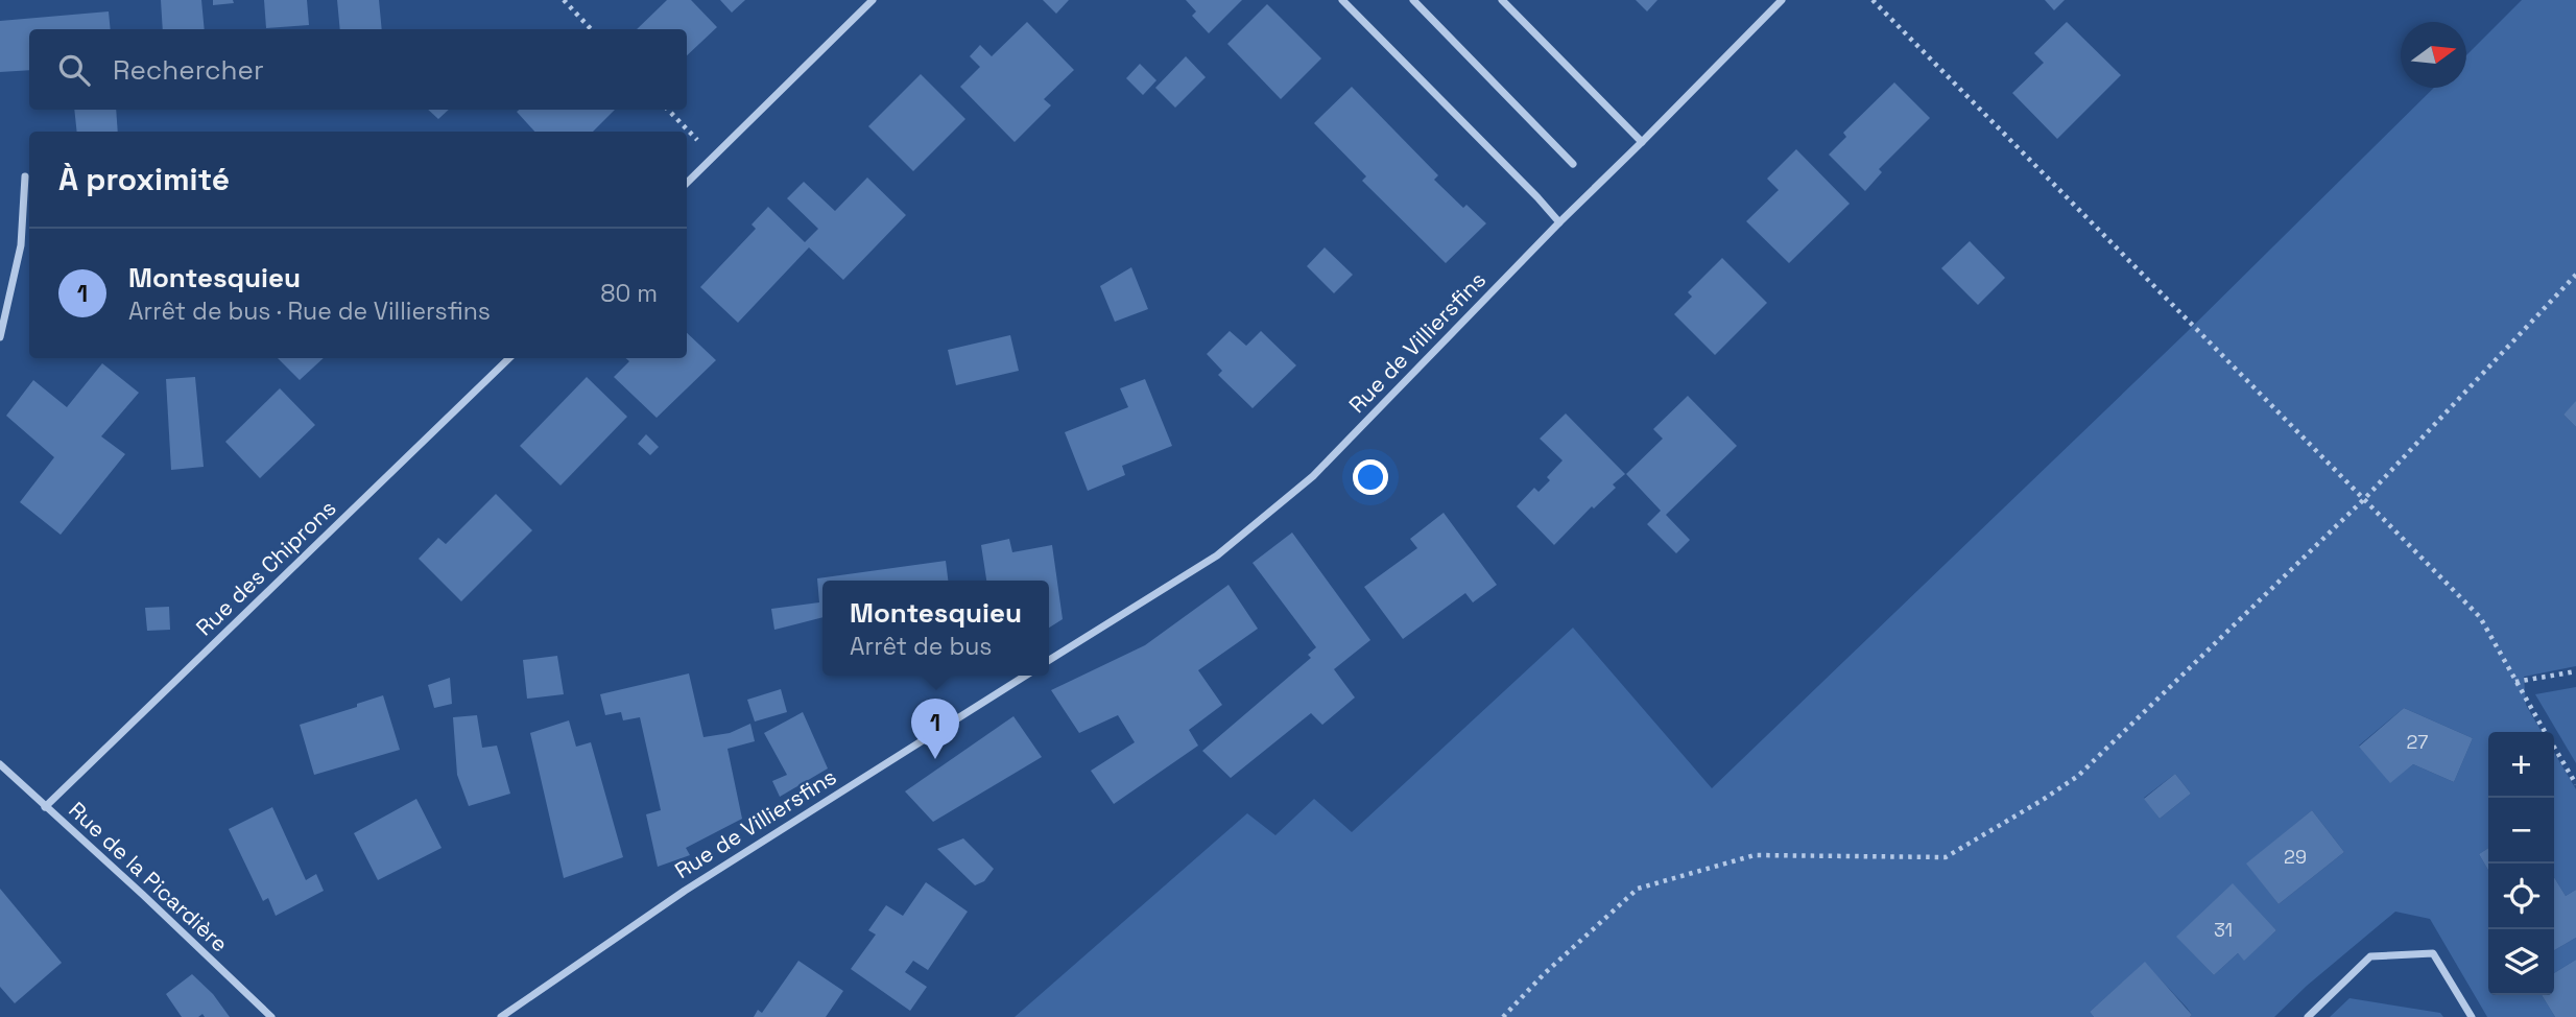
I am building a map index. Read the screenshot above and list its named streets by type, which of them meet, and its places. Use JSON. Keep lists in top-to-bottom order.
{
  "streets": {
    "street": ["Rue de Villiersfins", "Rue des Chiprons", "Rue de la Picardière"]
  },
  "crossings": [
    ["Rue des Chiprons", "Rue de la Picardière"]
  ],
  "house_numbers": ["27", "29", "31"],
  "north": "right",
  "page": {
    "search": "Rechercher",
    "heading": "À proximité",
    "list": [
      {
        "mark": "1",
        "name": "Montesquieu",
        "note": "Arrêt de bus · Rue de Villiersfins",
        "value": "80 m"
      }
    ],
    "popup": ["Montesquieu", "Arrêt de bus"],
    "pins": "1",
    "map_buttons": ["+", "−"]
  }
}
